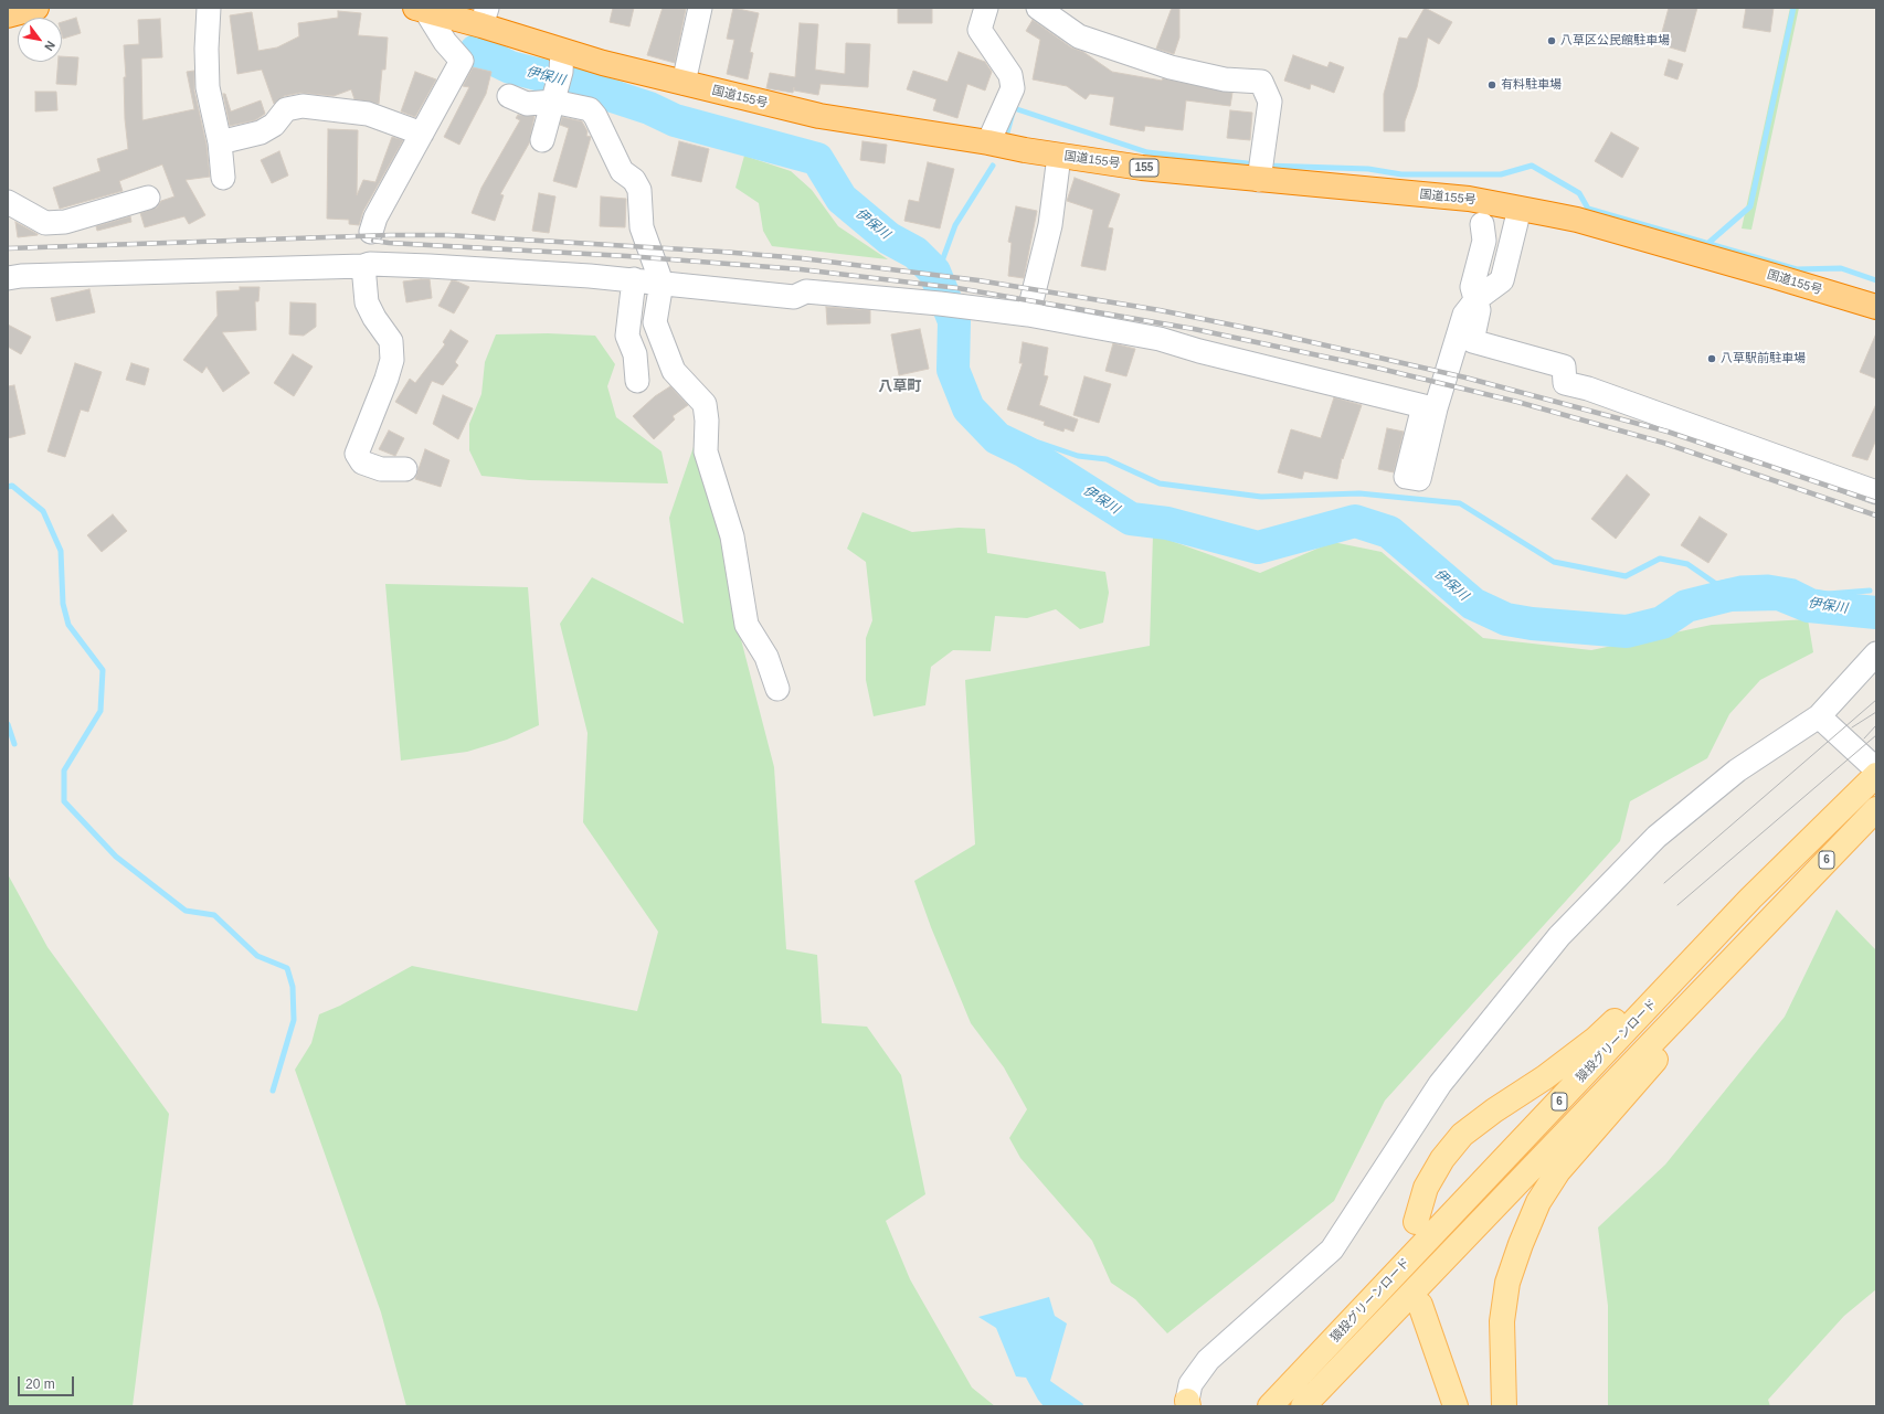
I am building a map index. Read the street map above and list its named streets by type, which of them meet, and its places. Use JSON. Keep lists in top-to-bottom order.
{
  "streets": {
    "highway": ["国道155号", "155"],
    "main road": ["6", "猿投グリーンロード"]
  },
  "districts": ["八草町"],
  "water": ["伊保川"],
  "places": ["八草区公民館駐車場", "有料駐車場", "八草駅前駐車場"],
  "scale_bar": "20 m",
  "north": "bottom right"
}
